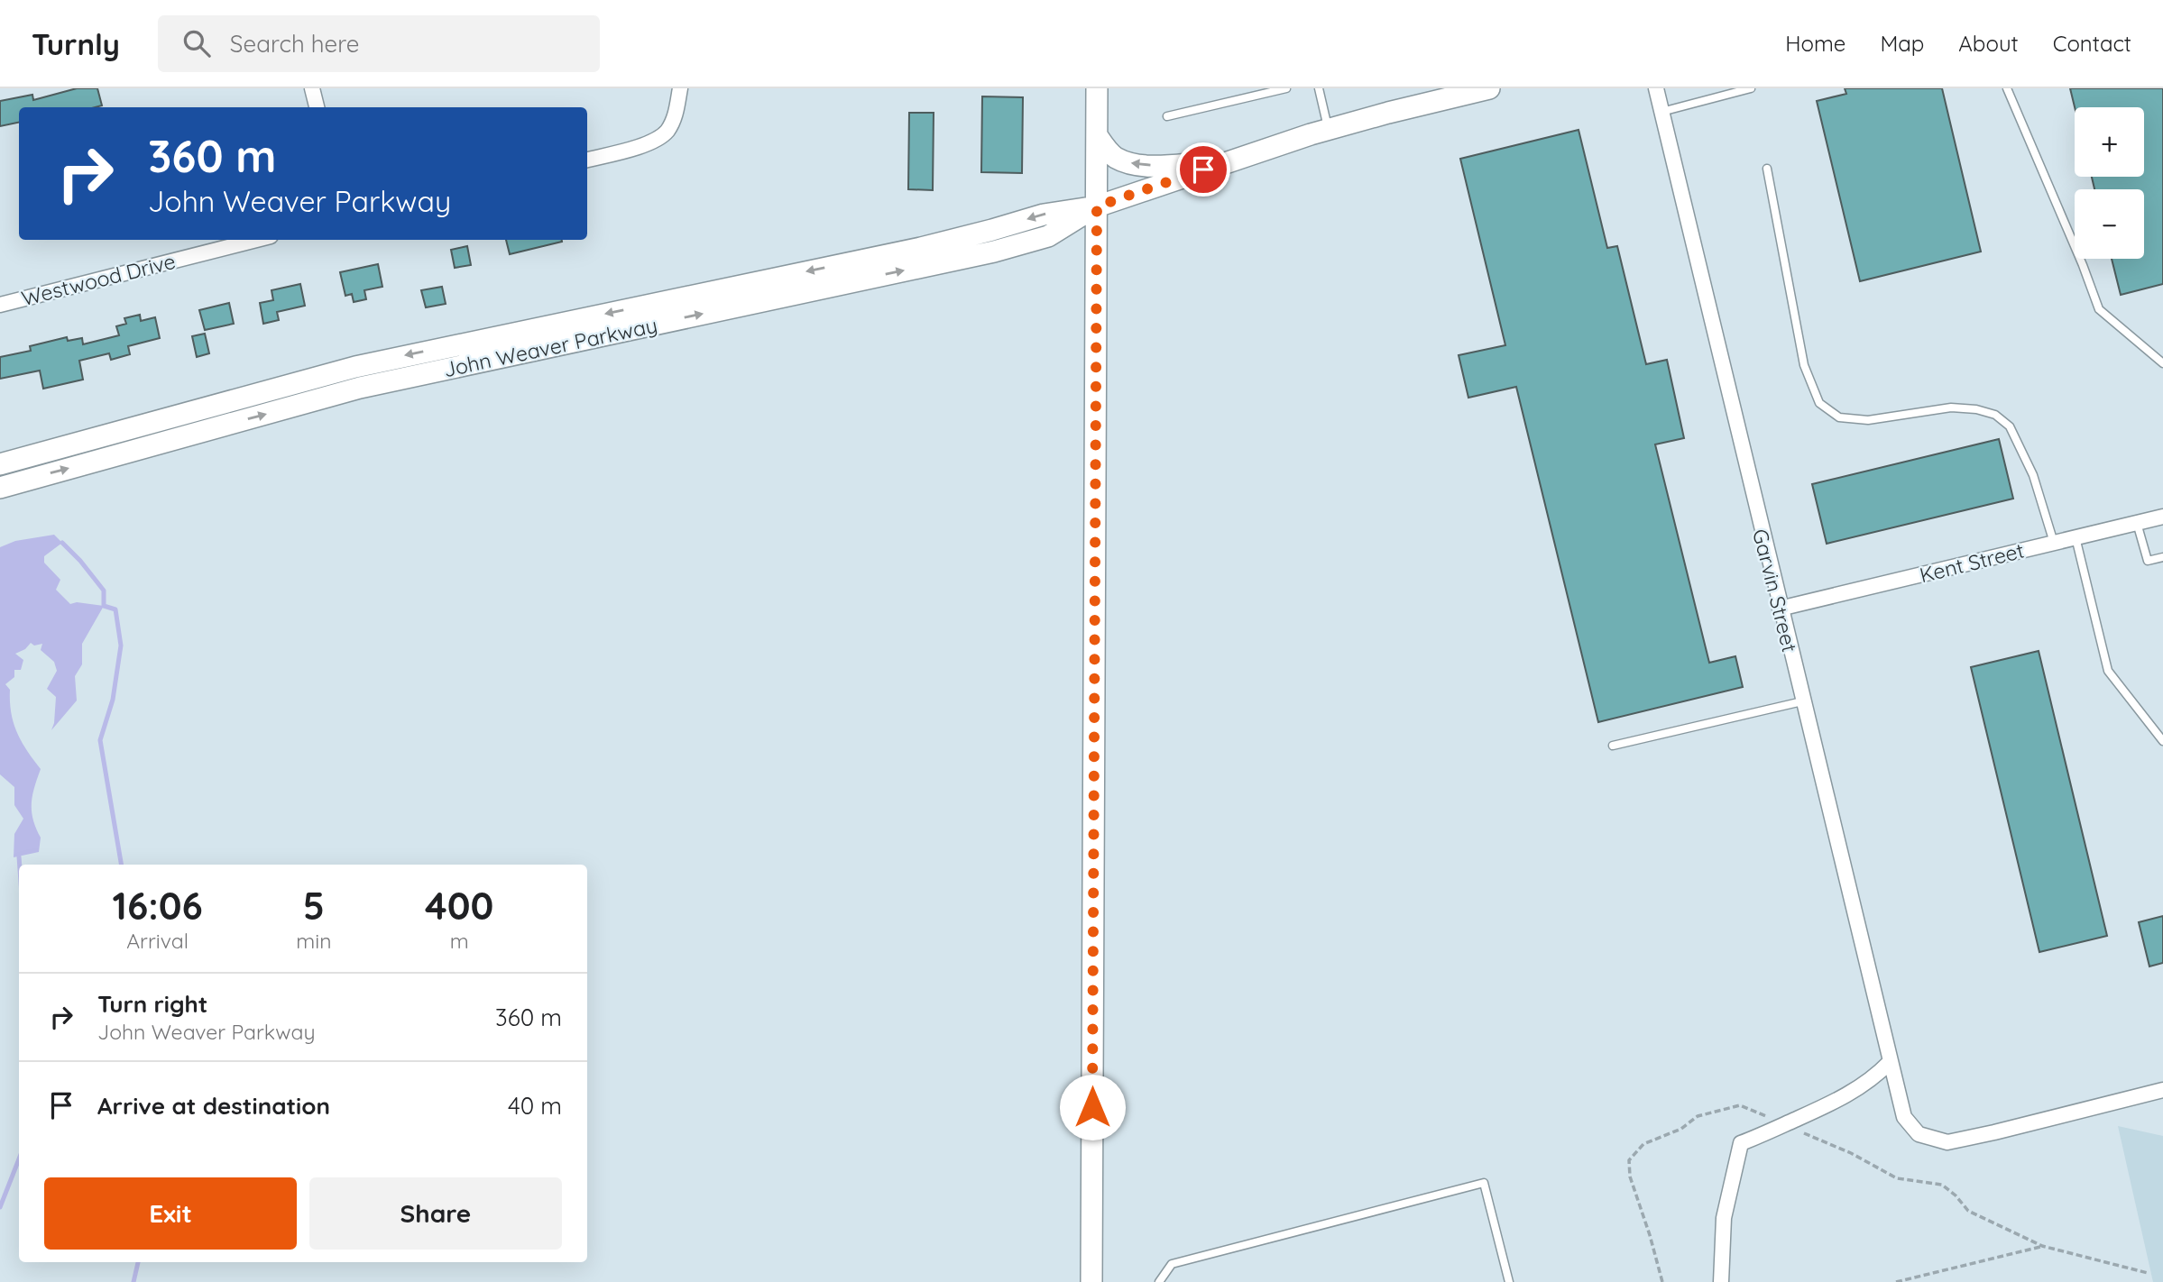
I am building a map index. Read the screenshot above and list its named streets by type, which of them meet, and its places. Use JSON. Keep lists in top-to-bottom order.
{
  "streets": {
    "main road": ["John Weaver Parkway"],
    "street": ["Westwood Drive", "Kent Street", "Garvin Street"]
  },
  "crossings": [
    ["Kent Street", "Garvin Street"]
  ],
  "page": {
    "header": "Turnly",
    "search": "Search here",
    "nav": [
      "Home",
      "Map",
      "About",
      "Contact"
    ],
    "map_buttons": ["+", "−"],
    "turn": ["360 m", "John Weaver Parkway"],
    "eta": [
      "16:06",
      "Arrival",
      "5",
      "min",
      "400",
      "m"
    ],
    "list": [
      {
        "name": "Turn right",
        "note": "John Weaver Parkway",
        "value": "360 m"
      },
      {
        "name": "Arrive at destination",
        "value": "40 m"
      }
    ],
    "buttons": ["Exit", "Share"]
  }
}
